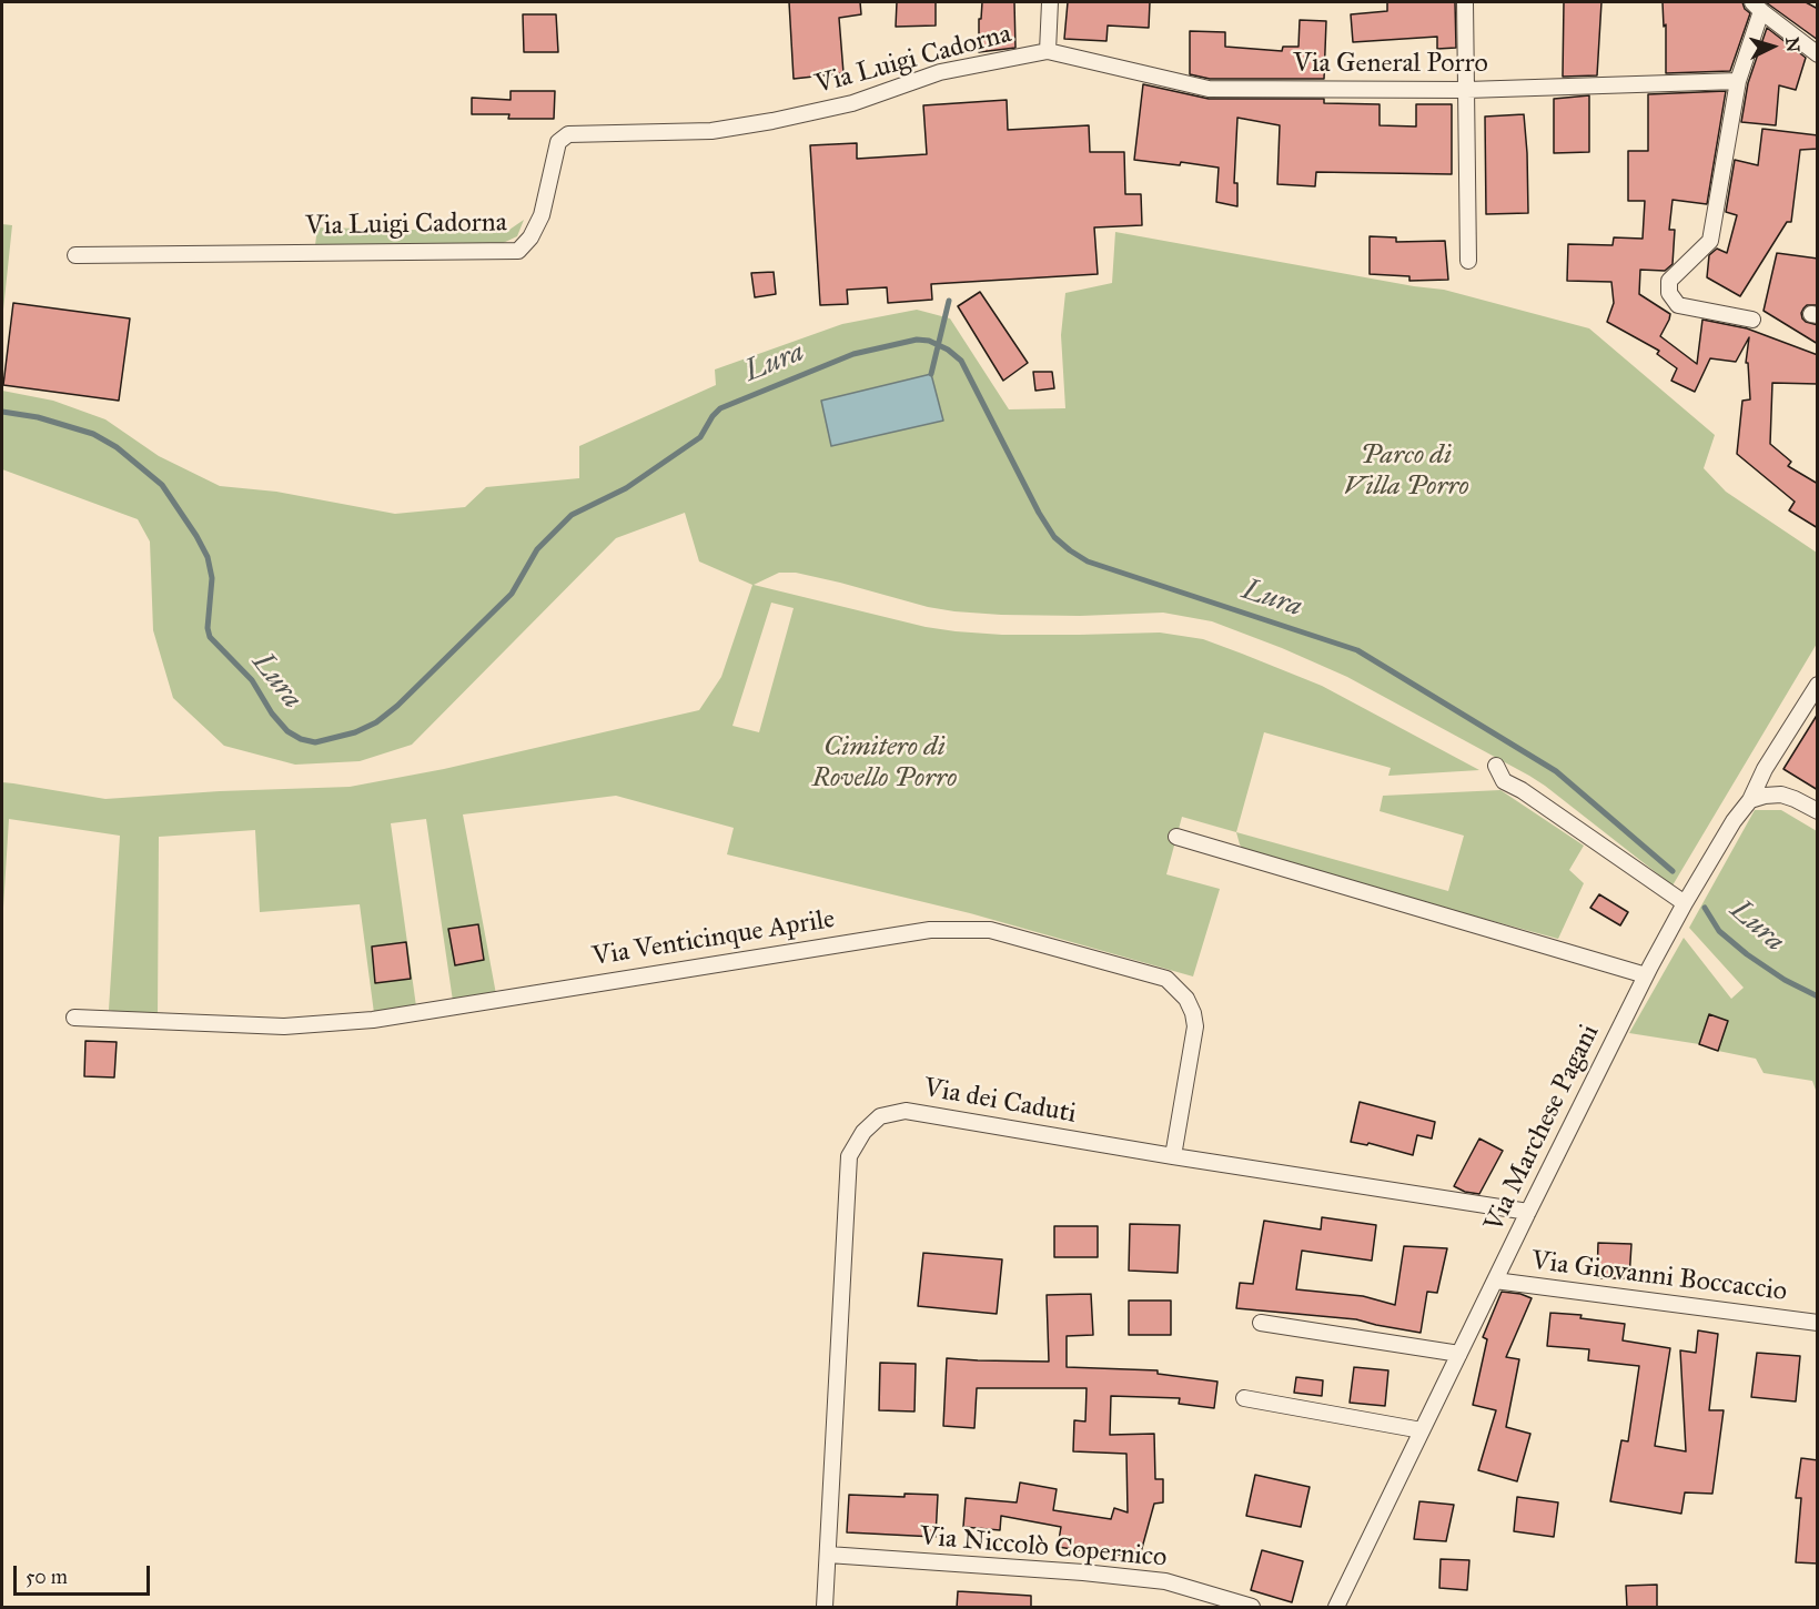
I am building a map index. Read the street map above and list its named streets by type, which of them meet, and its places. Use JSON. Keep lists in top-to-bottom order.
{
  "streets": {
    "street": [
      "Via Luigi Cadorna",
      "Via General Porro",
      "Via Venticinque Aprile",
      "Via dei Caduti",
      "Via Marchese Pagani",
      "Via Giovanni Boccaccio",
      "Via Niccolò Copernico"
    ]
  },
  "crossings": [
    ["Via Luigi Cadorna", "Via General Porro"],
    ["Via Venticinque Aprile", "Via dei Caduti"],
    ["Via dei Caduti", "Via Marchese Pagani"],
    ["Via dei Caduti", "Via Niccolò Copernico"],
    ["Via Marchese Pagani", "Via Giovanni Boccaccio"]
  ],
  "water": ["Lura"],
  "parks": ["Parco di Villa Porro", "Cimitero di Rovello Porro"],
  "scale_bar": "50 m",
  "north": "right"
}
